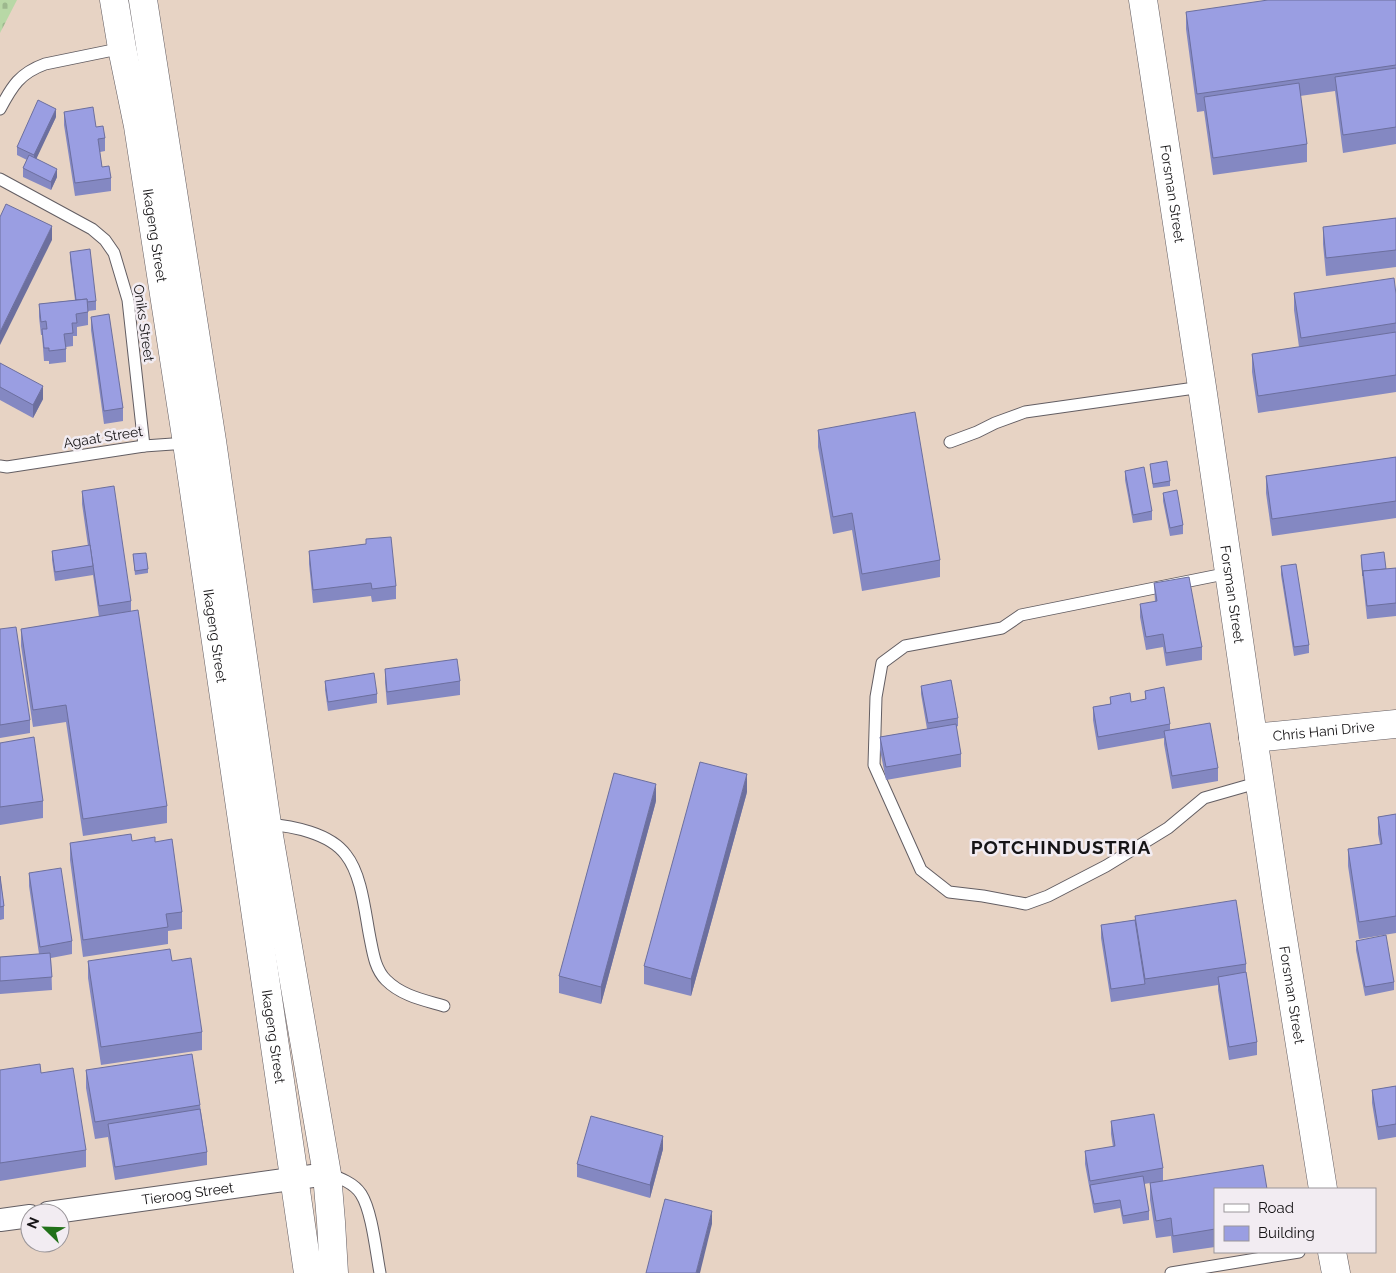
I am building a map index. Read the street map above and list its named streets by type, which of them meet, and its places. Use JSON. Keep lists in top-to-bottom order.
{
  "streets": {
    "street": [
      "Forsman Street",
      "Ikageng Street",
      "Chris Hani Drive",
      "Tieroog Street"
    ],
    "lane": ["Oniks Street", "Agaat Street"]
  },
  "crossings": [
    ["Forsman Street", "Chris Hani Drive"],
    ["Ikageng Street", "Agaat Street"],
    ["Ikageng Street", "Tieroog Street"],
    ["Oniks Street", "Agaat Street"]
  ],
  "districts": ["POTCHINDUSTRIA"],
  "legend": ["Road", "Building"],
  "north": "top left"
}
